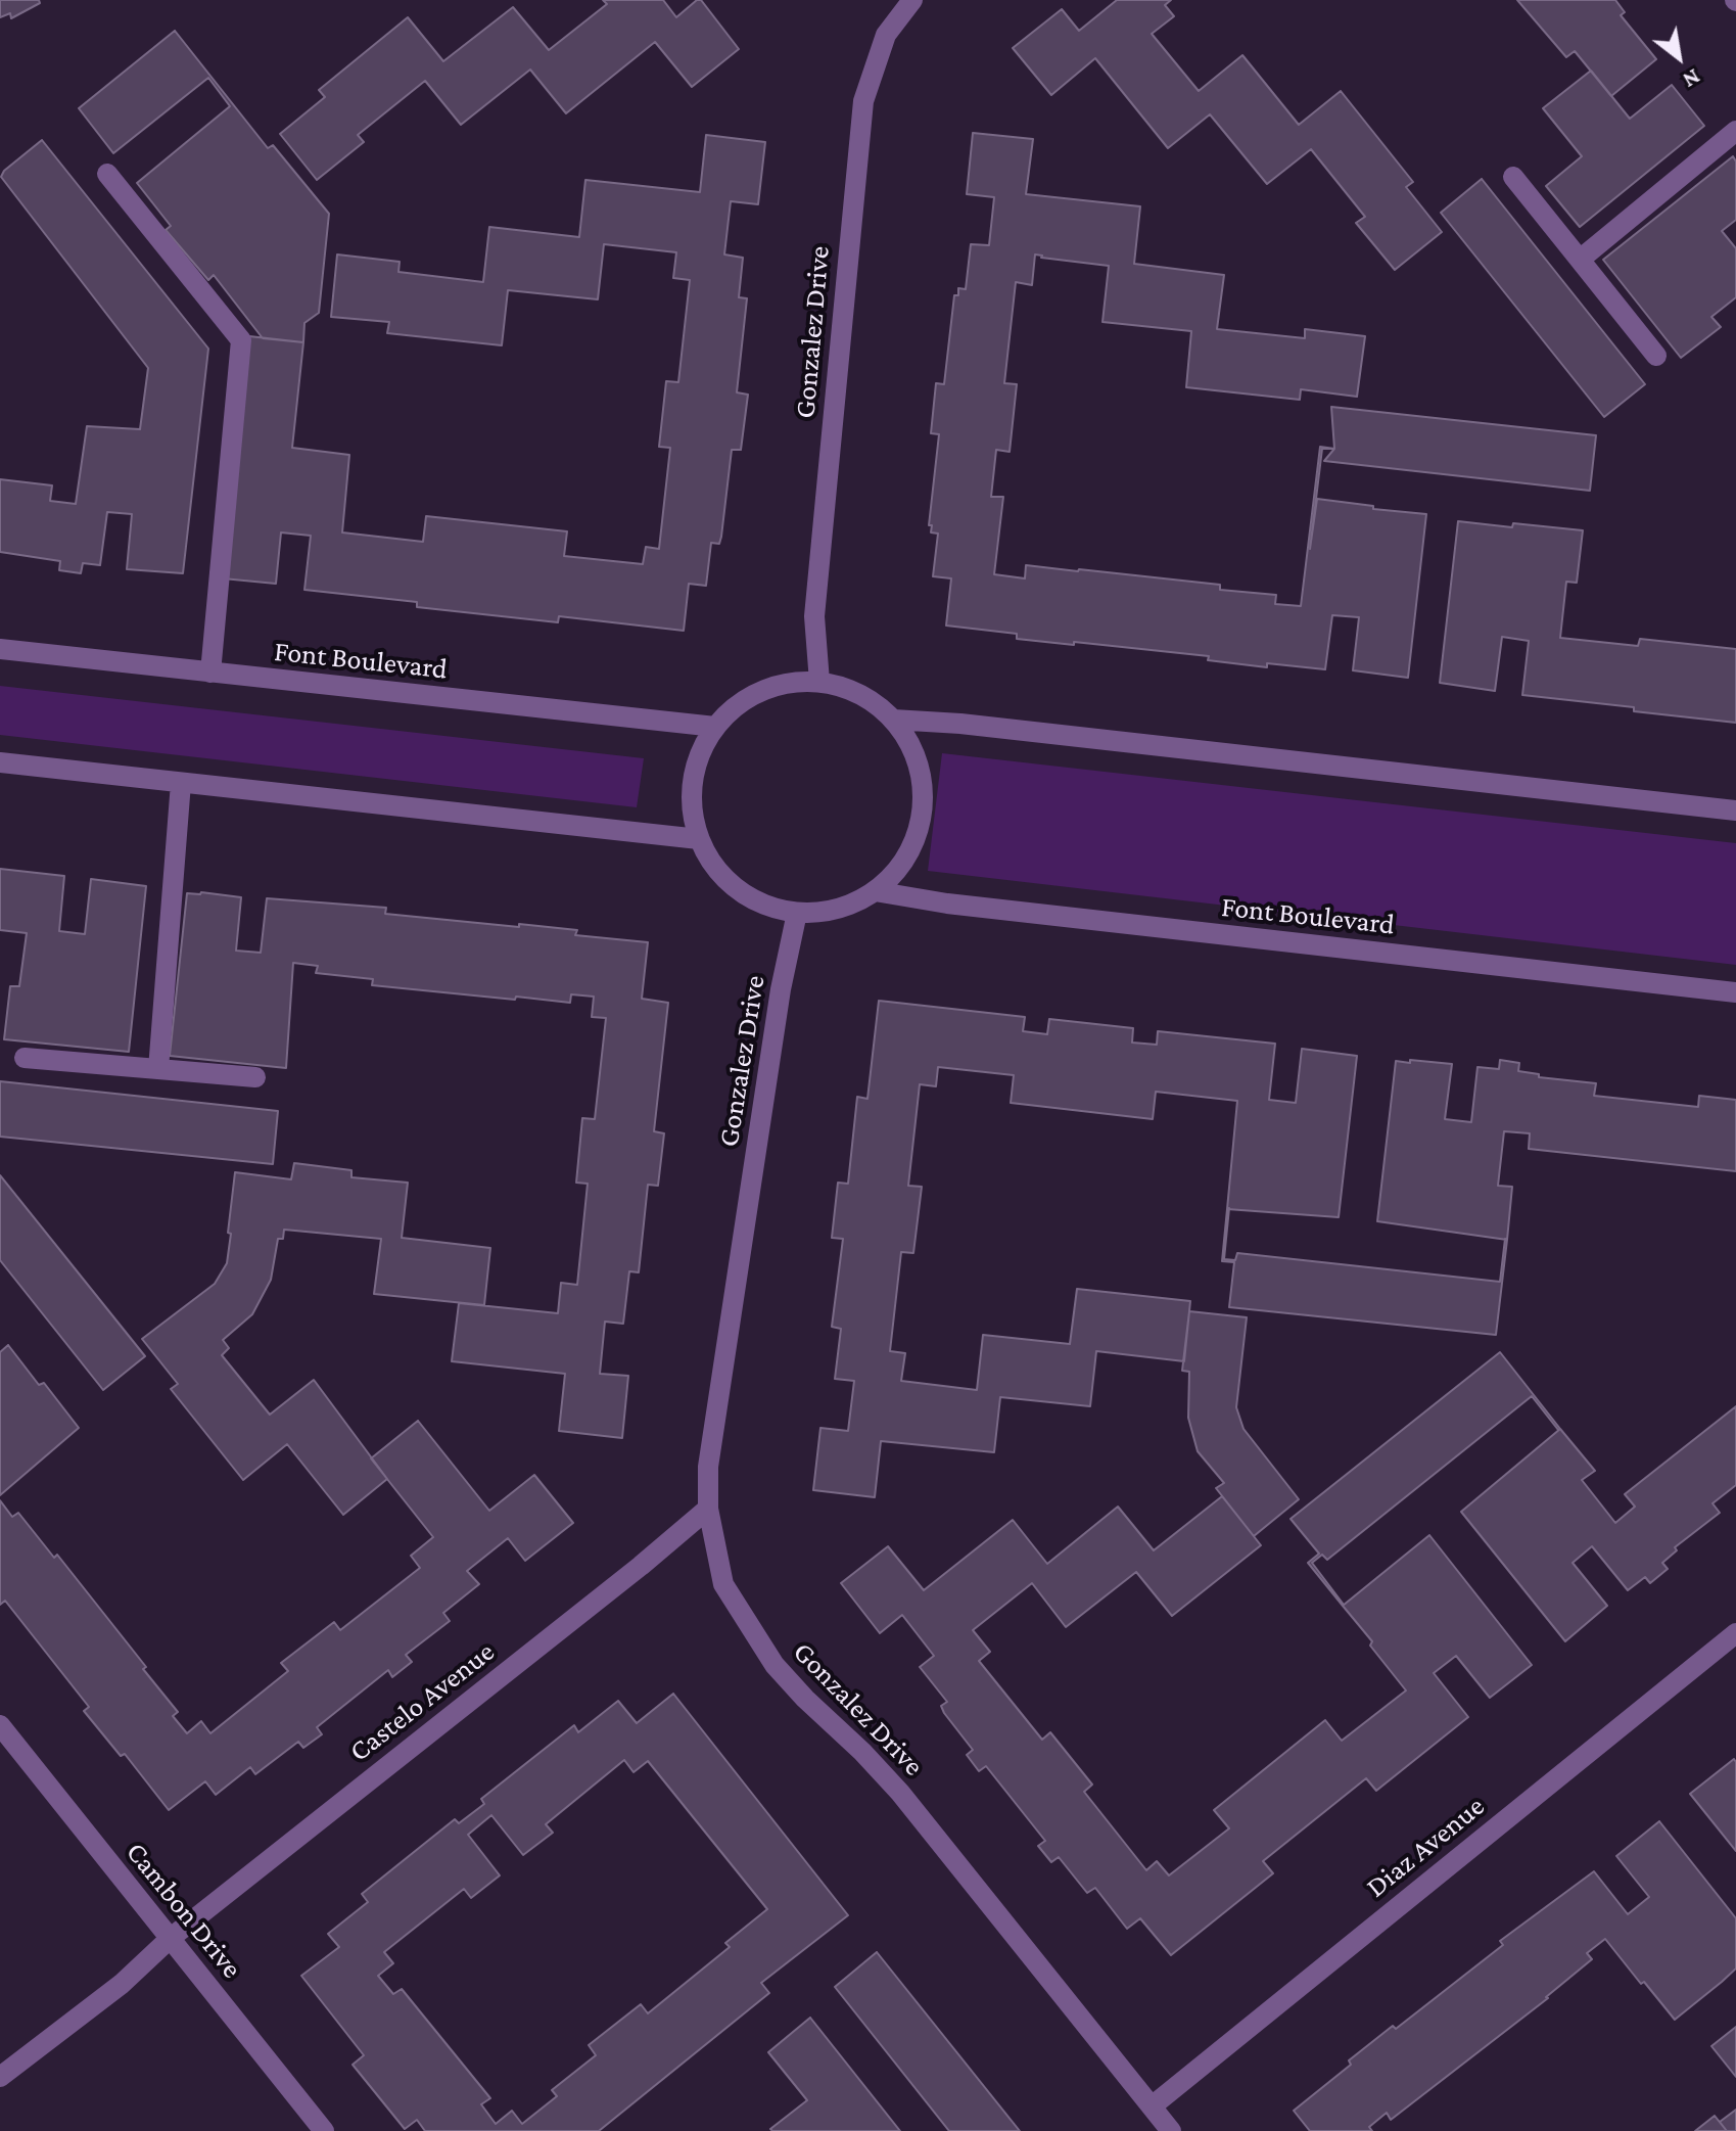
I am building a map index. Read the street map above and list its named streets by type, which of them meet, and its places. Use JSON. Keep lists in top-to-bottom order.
{
  "streets": {
    "street": [
      "Gonzalez Drive",
      "Font Boulevard",
      "Castelo Avenue",
      "Diaz Avenue",
      "Cambon Drive"
    ]
  },
  "crossings": [
    ["Gonzalez Drive", "Font Boulevard"],
    ["Gonzalez Drive", "Castelo Avenue"],
    ["Gonzalez Drive", "Diaz Avenue"],
    ["Castelo Avenue", "Cambon Drive"]
  ],
  "north": "bottom right"
}
